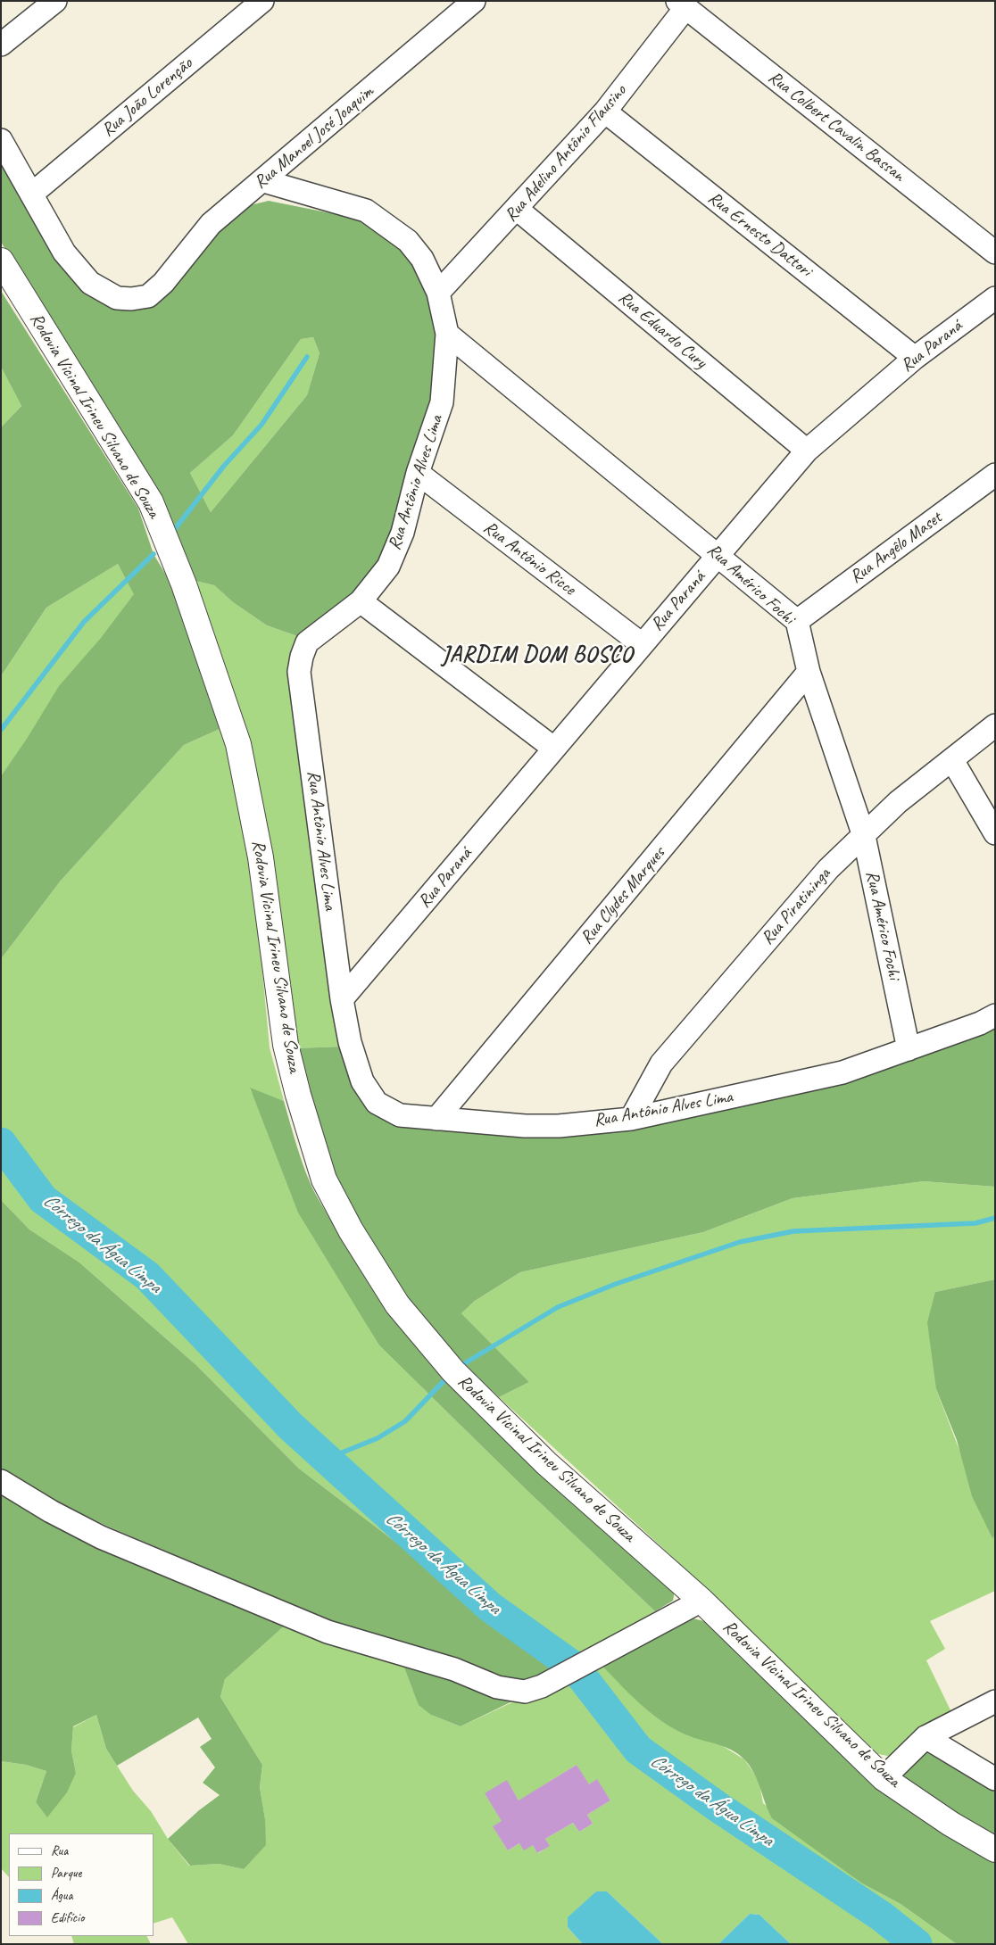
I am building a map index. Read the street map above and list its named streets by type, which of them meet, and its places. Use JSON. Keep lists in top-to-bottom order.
{
  "streets": {
    "main road": ["Rodovia Vicinal Irineu Silvano de Souza"],
    "street": [
      "Rua João Lorenção",
      "Rua Colbert Cavalin Bassan",
      "Rua Manoel José Joaquim",
      "Rua Adelino Antônio Flausino",
      "Rua Ernesto Dattori",
      "Rua Eduardo Cury",
      "Rua Paraná",
      "Rua Antônio Alves Lima",
      "Rua Angêlo Maset",
      "Rua Antônio Ricce",
      "Rua Américo Fochi",
      "Rua Clydes Marques",
      "Rua Piratininga"
    ]
  },
  "crossings": [
    ["Rua João Lorenção", "Rua Manoel José Joaquim"],
    ["Rua Colbert Cavalin Bassan", "Rua Adelino Antônio Flausino"],
    ["Rua Manoel José Joaquim", "Rua Antônio Alves Lima"],
    ["Rua Adelino Antônio Flausino", "Rua Ernesto Dattori"],
    ["Rua Adelino Antônio Flausino", "Rua Eduardo Cury"],
    ["Rua Adelino Antônio Flausino", "Rua Antônio Alves Lima"],
    ["Rua Ernesto Dattori", "Rua Paraná"],
    ["Rua Eduardo Cury", "Rua Paraná"],
    ["Rua Paraná", "Rua Antônio Alves Lima"],
    ["Rua Paraná", "Rua Antônio Ricce"],
    ["Rua Paraná", "Rua Américo Fochi"],
    ["Rua Antônio Alves Lima", "Rua Antônio Ricce"],
    ["Rua Antônio Alves Lima", "Rua Américo Fochi"],
    ["Rua Antônio Alves Lima", "Rua Clydes Marques"],
    ["Rua Antônio Alves Lima", "Rua Piratininga"],
    ["Rua Angêlo Maset", "Rua Américo Fochi"],
    ["Rua Américo Fochi", "Rua Clydes Marques"],
    ["Rua Américo Fochi", "Rua Piratininga"]
  ],
  "districts": ["JARDIM DOM BOSCO"],
  "water": ["Córrego da Água Limpa"],
  "legend": [
    "Rua",
    "Parque",
    "Água",
    "Edifício"
  ]
}
